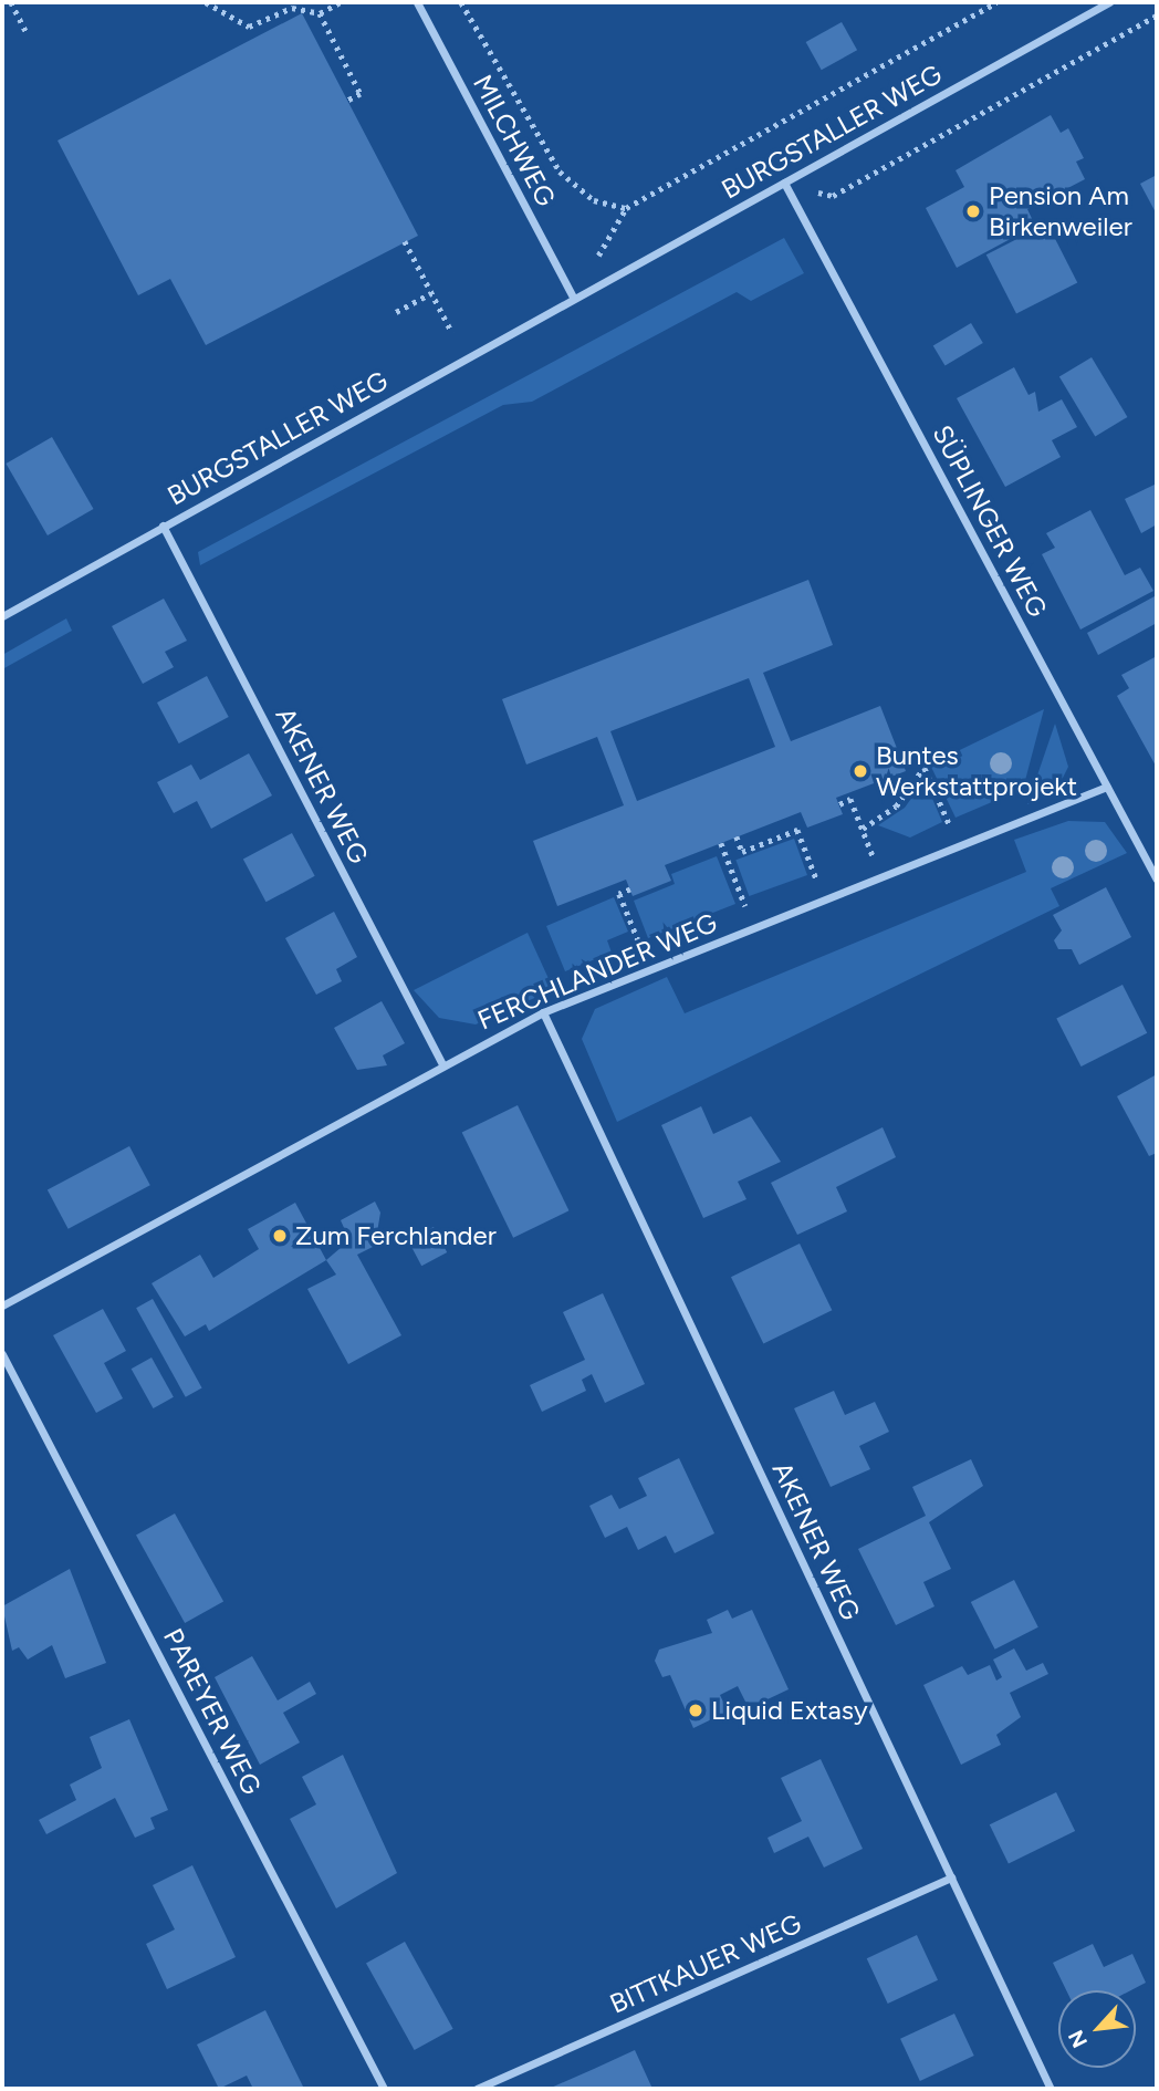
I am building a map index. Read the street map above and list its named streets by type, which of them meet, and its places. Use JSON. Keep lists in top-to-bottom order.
{
  "streets": {
    "street": [
      "BURGSTALLER WEG",
      "MILCHWEG",
      "SÜPLINGER WEG",
      "AKENER WEG",
      "FERCHLANDER WEG",
      "PAREYER WEG",
      "BITTKAUER WEG"
    ]
  },
  "crossings": [
    ["BURGSTALLER WEG", "MILCHWEG"],
    ["BURGSTALLER WEG", "SÜPLINGER WEG"],
    ["BURGSTALLER WEG", "AKENER WEG"],
    ["SÜPLINGER WEG", "FERCHLANDER WEG"],
    ["AKENER WEG", "FERCHLANDER WEG"],
    ["AKENER WEG", "BITTKAUER WEG"]
  ],
  "places": [
    "Pension Am Birkenweiler",
    "Buntes Werkstattprojekt",
    "Zum Ferchlander",
    "Liquid Extasy"
  ],
  "north": "bottom left"
}
